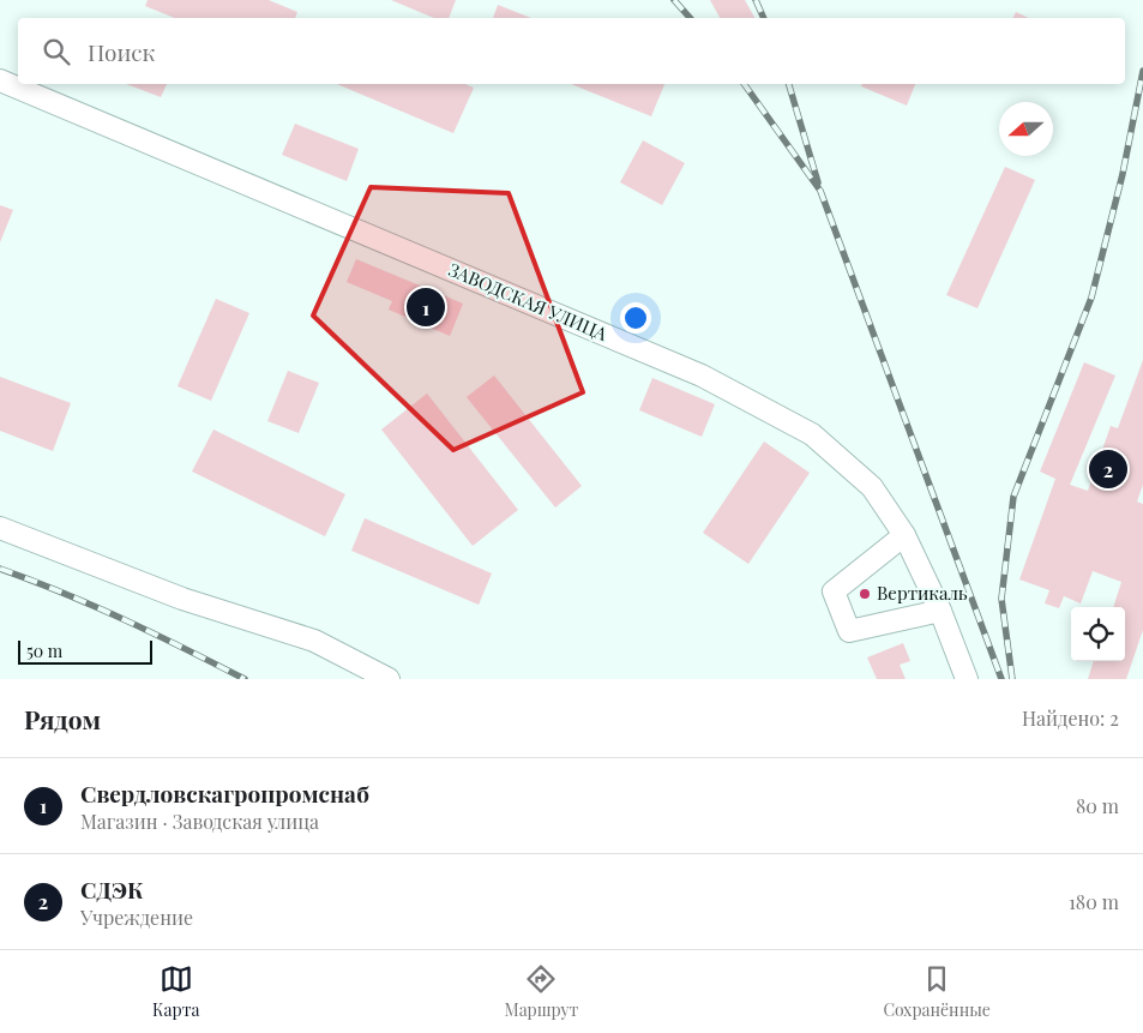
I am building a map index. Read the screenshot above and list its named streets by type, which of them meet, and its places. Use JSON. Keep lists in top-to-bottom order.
{
  "streets": {
    "street": ["ЗАВОДСКАЯ УЛИЦА"]
  },
  "places": ["Вертикаль"],
  "scale_bar": "50 m",
  "north": "left",
  "page": {
    "search": "Поиск",
    "pins": ["1", "2"],
    "scale": "50 m",
    "heading": ["Рядом", "Найдено: 2"],
    "list": [
      {
        "mark": "1",
        "name": "Свердловскагропромснаб",
        "note": "Магазин · Заводская улица",
        "value": "80 m"
      },
      {
        "mark": "2",
        "name": "СДЭК",
        "note": "Учреждение",
        "value": "180 m"
      }
    ],
    "nav": ["Карта", "Маршрут", "Сохранённые"]
  }
}
